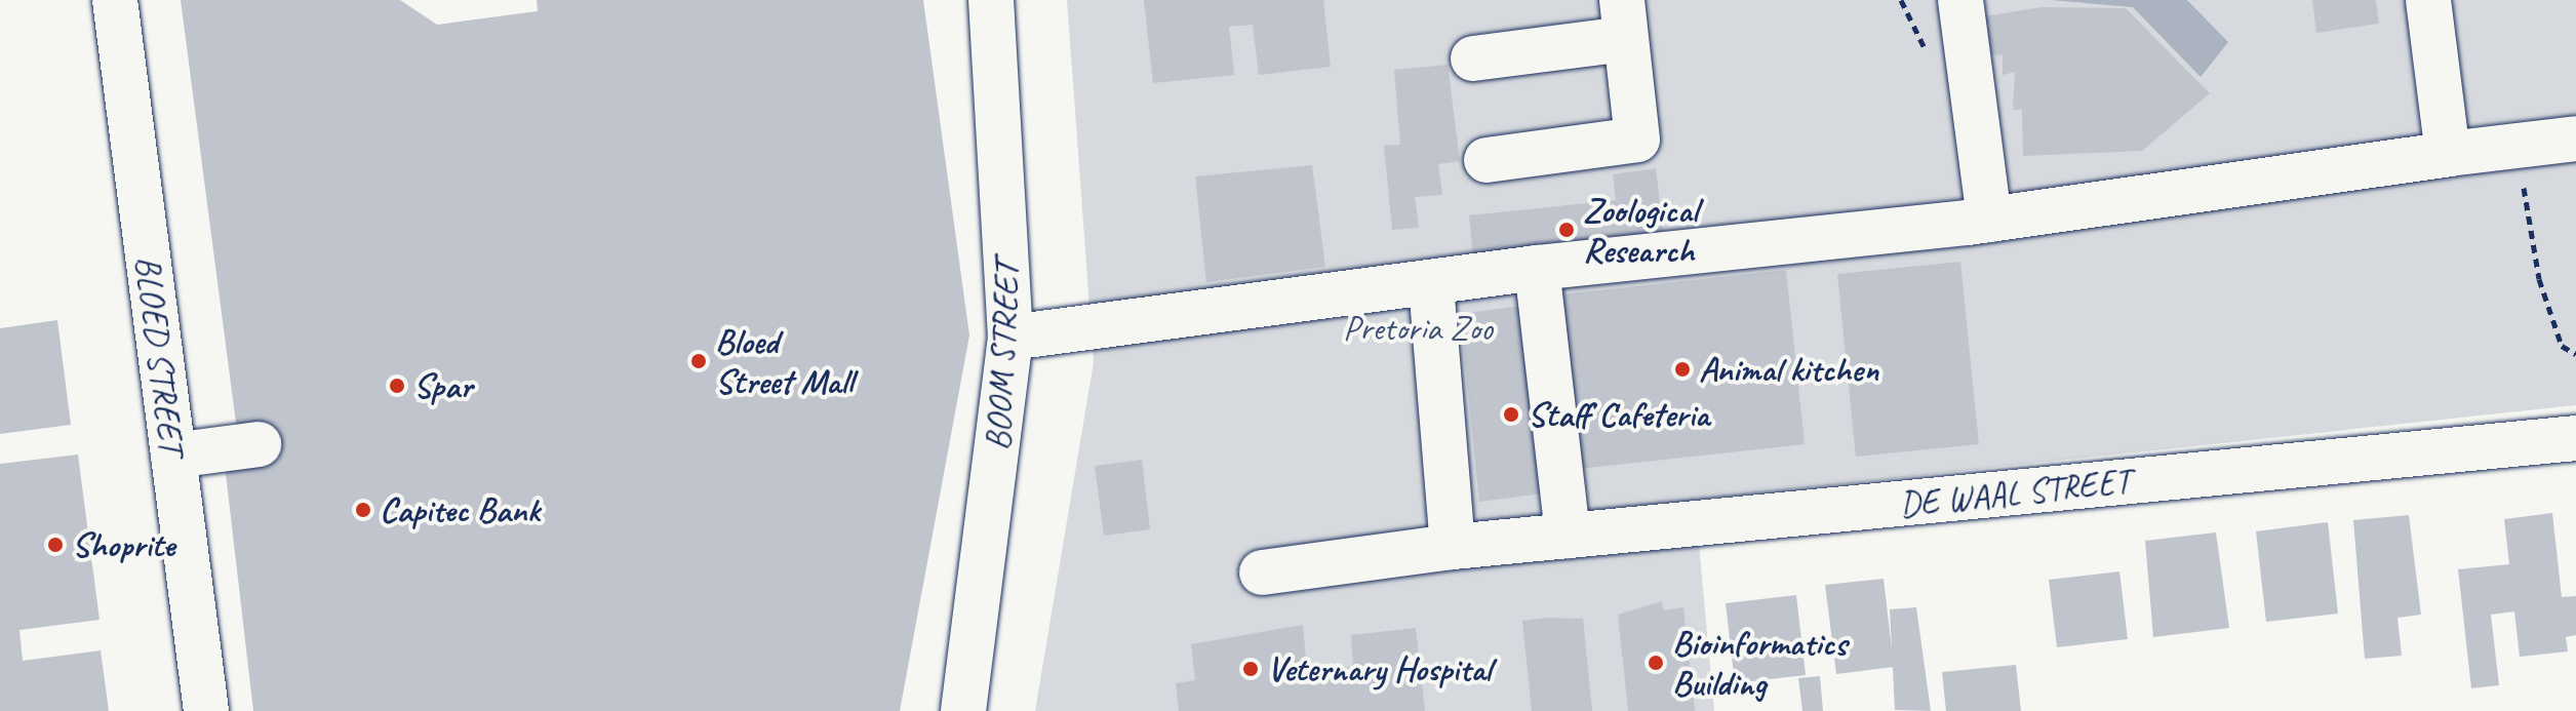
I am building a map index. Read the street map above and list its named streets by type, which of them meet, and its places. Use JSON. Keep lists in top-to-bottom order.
{
  "streets": {
    "main road": ["BLOED STREET", "BOOM STREET", "DE WAAL STREET"]
  },
  "parks": ["Pretoria Zoo"],
  "places": [
    "Zoological Research",
    "Bloed Street Mall",
    "Animal kitchen",
    "Spar",
    "Staff Cafeteria",
    "Capitec Bank",
    "Shoprite",
    "Bioinformatics Building",
    "Veternary Hospital"
  ]
}
